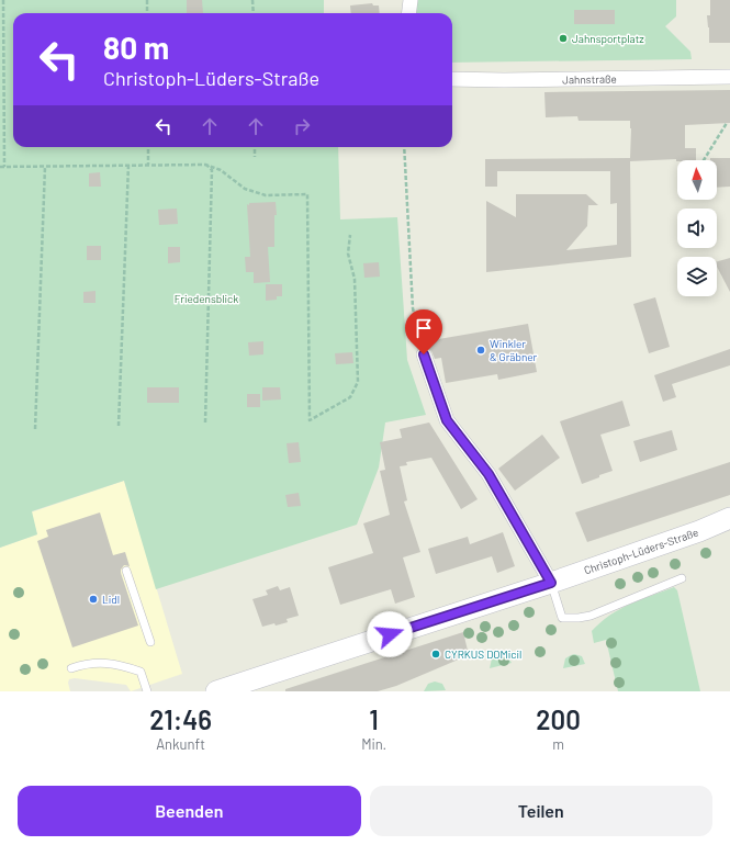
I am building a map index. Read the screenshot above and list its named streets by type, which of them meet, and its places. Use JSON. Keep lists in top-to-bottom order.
{
  "streets": {
    "street": ["Jahnstraße", "Christoph-Lüders-Straße"]
  },
  "parks": ["Friedensblick"],
  "places": [
    "Jahnsportplatz",
    "Winkler & Gräbner",
    "Lidl",
    "CYRKUS DOMicil"
  ],
  "north": "top",
  "page": {
    "turn": ["80 m", "Christoph-Lüders-Straße"],
    "eta": [
      "21:46",
      "Ankunft",
      "1",
      "Min.",
      "200",
      "m"
    ],
    "buttons": ["Beenden", "Teilen"]
  }
}
